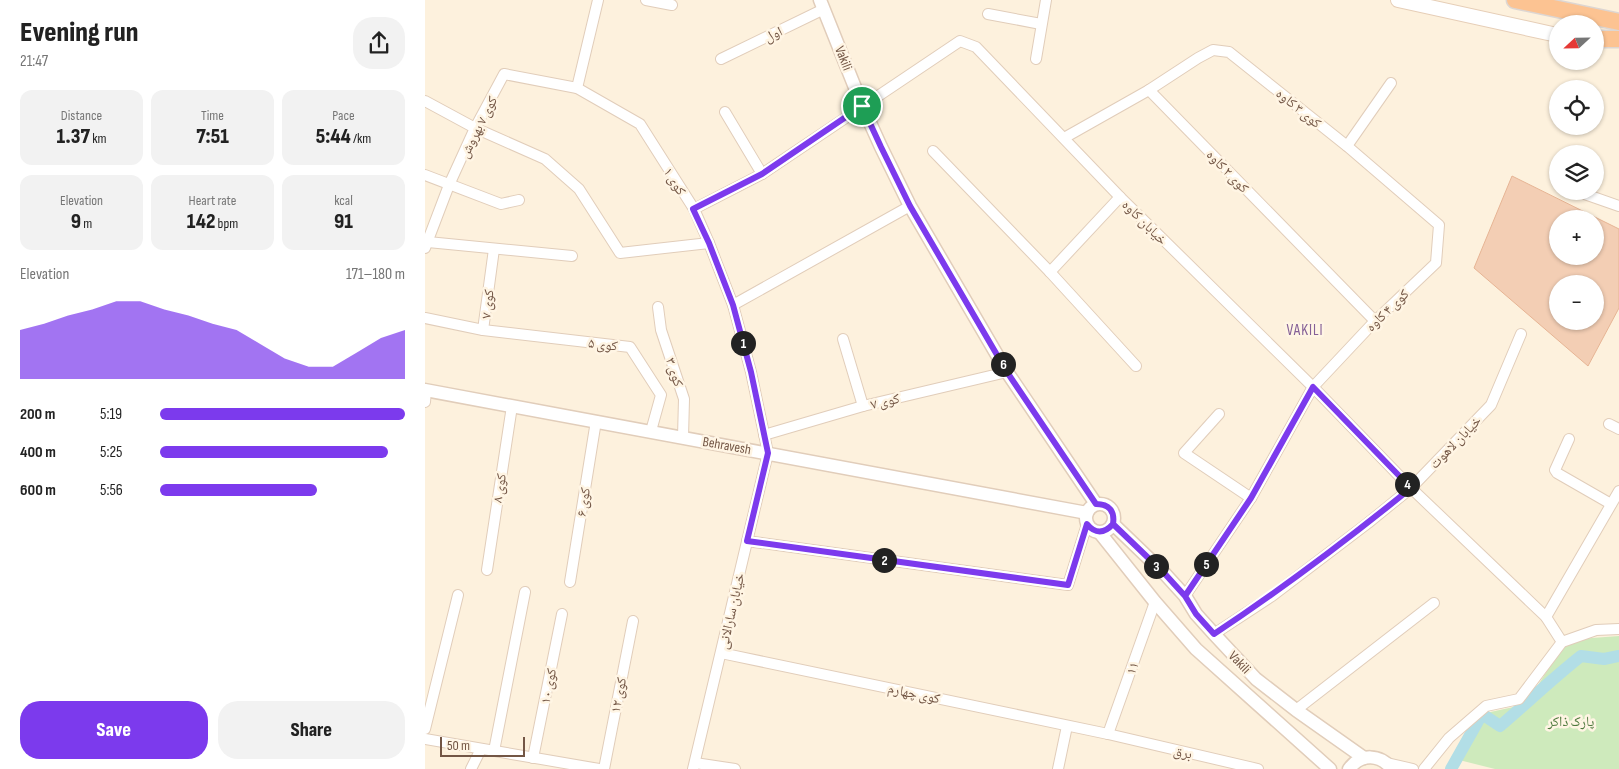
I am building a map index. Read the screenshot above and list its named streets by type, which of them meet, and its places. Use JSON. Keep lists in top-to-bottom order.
{
  "streets": {
    "street": [
      "اول",
      "Vakili",
      "کوی ۳ کاوه",
      "کوی ۷ بهروش",
      "کوی ۲ کاوه",
      "کوی ۱",
      "خیابان کاوه",
      "کوی ۷",
      "کوی ۴ کاوه",
      "کوی ۵",
      "کوی ۳",
      "خیابان لاهوت",
      "Behravesh",
      "کوی ۸",
      "کوی ۶",
      "خیابان سارالانی",
      "۱۱",
      "کوی ۱۰",
      "کوی چهارم",
      "کوی ۱۲",
      "برق"
    ]
  },
  "crossings": [
    ["اول", "Vakili"],
    ["Vakili", "خیابان کاوه"],
    ["Vakili", "کوی ۷"],
    ["Vakili", "کوی ۴ کاوه"],
    ["Vakili", "خیابان لاهوت"],
    ["Vakili", "Behravesh"],
    ["Vakili", "۱۱"],
    ["کوی ۳ کاوه", "کوی ۲ کاوه"],
    ["کوی ۳ کاوه", "کوی ۴ کاوه"],
    ["کوی ۷ بهروش", "کوی ۱"],
    ["کوی ۲ کاوه", "کوی ۴ کاوه"],
    ["کوی ۱", "کوی ۷"],
    ["کوی ۱", "Behravesh"],
    ["کوی ۱", "خیابان سارالانی"],
    ["خیابان کاوه", "کوی ۴ کاوه"],
    ["خیابان کاوه", "خیابان لاهوت"],
    ["کوی ۷", "کوی ۵"],
    ["کوی ۵", "Behravesh"],
    ["کوی ۳", "Behravesh"],
    ["Behravesh", "کوی ۸"],
    ["Behravesh", "کوی ۶"],
    ["Behravesh", "خیابان سارالانی"],
    ["خیابان سارالانی", "کوی چهارم"],
    ["۱۱", "کوی چهارم"],
    ["۱۱", "برق"],
    ["کوی چهارم", "برق"]
  ],
  "districts": ["VAKILI"],
  "parks": ["پارک ذاکر"],
  "scale_bar": "50 m",
  "north": "left",
  "page": {
    "heading": ["Evening run", "21:47"],
    "map_buttons": ["+", "−"],
    "stats": [
      ["Distance", "1.37 km"],
      ["Time", "7:51"],
      ["Pace", "5:44 /km"],
      ["Elevation", "9 m"],
      ["Heart rate", "142 bpm"],
      ["kcal", "91"]
    ],
    "chart": ["Elevation", "171–180 m"],
    "pins": [
      "1",
      "6",
      "4",
      "2",
      "5",
      "3"
    ],
    "list": [
      {
        "name": "200 m",
        "note": "5:19"
      },
      {
        "name": "400 m",
        "note": "5:25"
      },
      {
        "name": "600 m",
        "note": "5:56"
      }
    ],
    "buttons": ["Save", "Share"],
    "scale": "50 m"
  }
}
